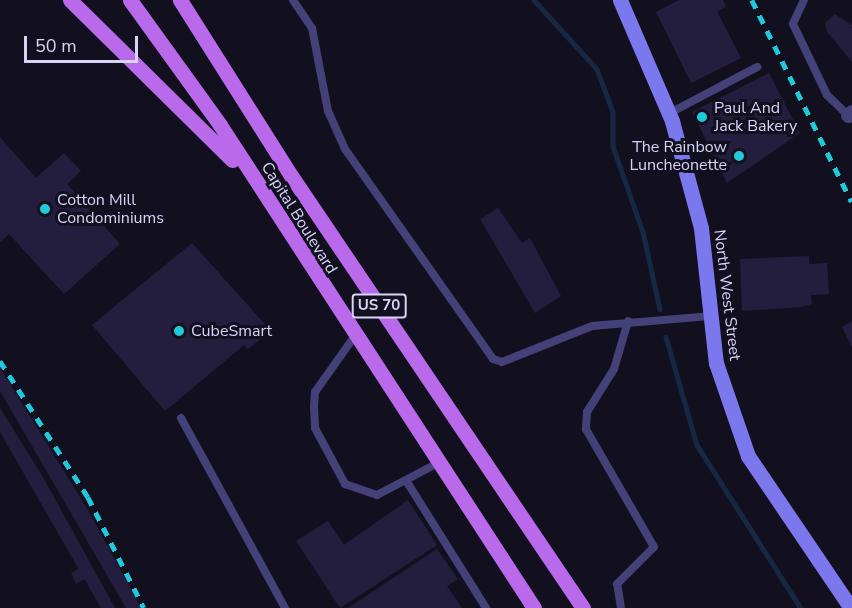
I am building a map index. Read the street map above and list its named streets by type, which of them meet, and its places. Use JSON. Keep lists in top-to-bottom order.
{
  "streets": {
    "main road": ["Capital Boulevard", "US 70"],
    "street": ["North West Street"]
  },
  "places": [
    "Paul And Jack Bakery",
    "The Rainbow Luncheonette",
    "Cotton Mill Condominiums",
    "CubeSmart"
  ],
  "scale_bar": "50 m"
}
